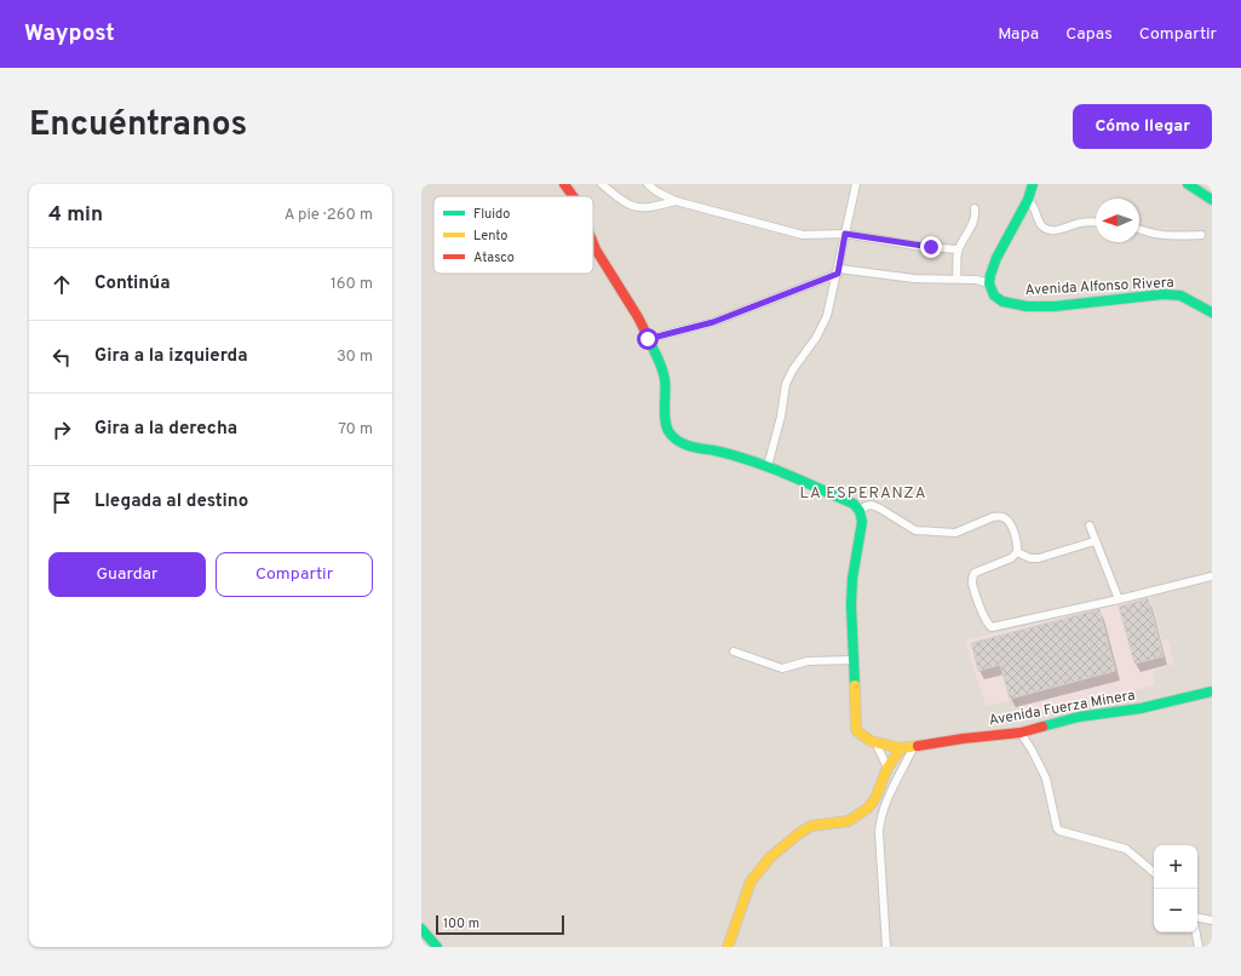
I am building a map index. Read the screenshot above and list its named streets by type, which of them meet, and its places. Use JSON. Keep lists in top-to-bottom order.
{
  "streets": {
    "street": ["Avenida Alfonso Rivera", "Avenida Fuerza Minera"]
  },
  "districts": ["LA ESPERANZA"],
  "legend": ["Fluido", "Lento", "Atasco"],
  "scale_bar": "100 m",
  "north": "left",
  "page": {
    "header": "Waypost",
    "nav": ["Mapa", "Capas", "Compartir"],
    "title": "Encuéntranos",
    "buttons": [
      "Cómo llegar",
      ["Guardar", "Compartir"]
    ],
    "heading": ["4 min", "A pie · 260 m"],
    "list": [
      ["Continúa", "160 m"],
      ["Gira a la izquierda", "30 m"],
      ["Gira a la derecha", "70 m"],
      "Llegada al destino"
    ],
    "map_buttons": ["+", "−"],
    "scale": "100 m"
  }
}
